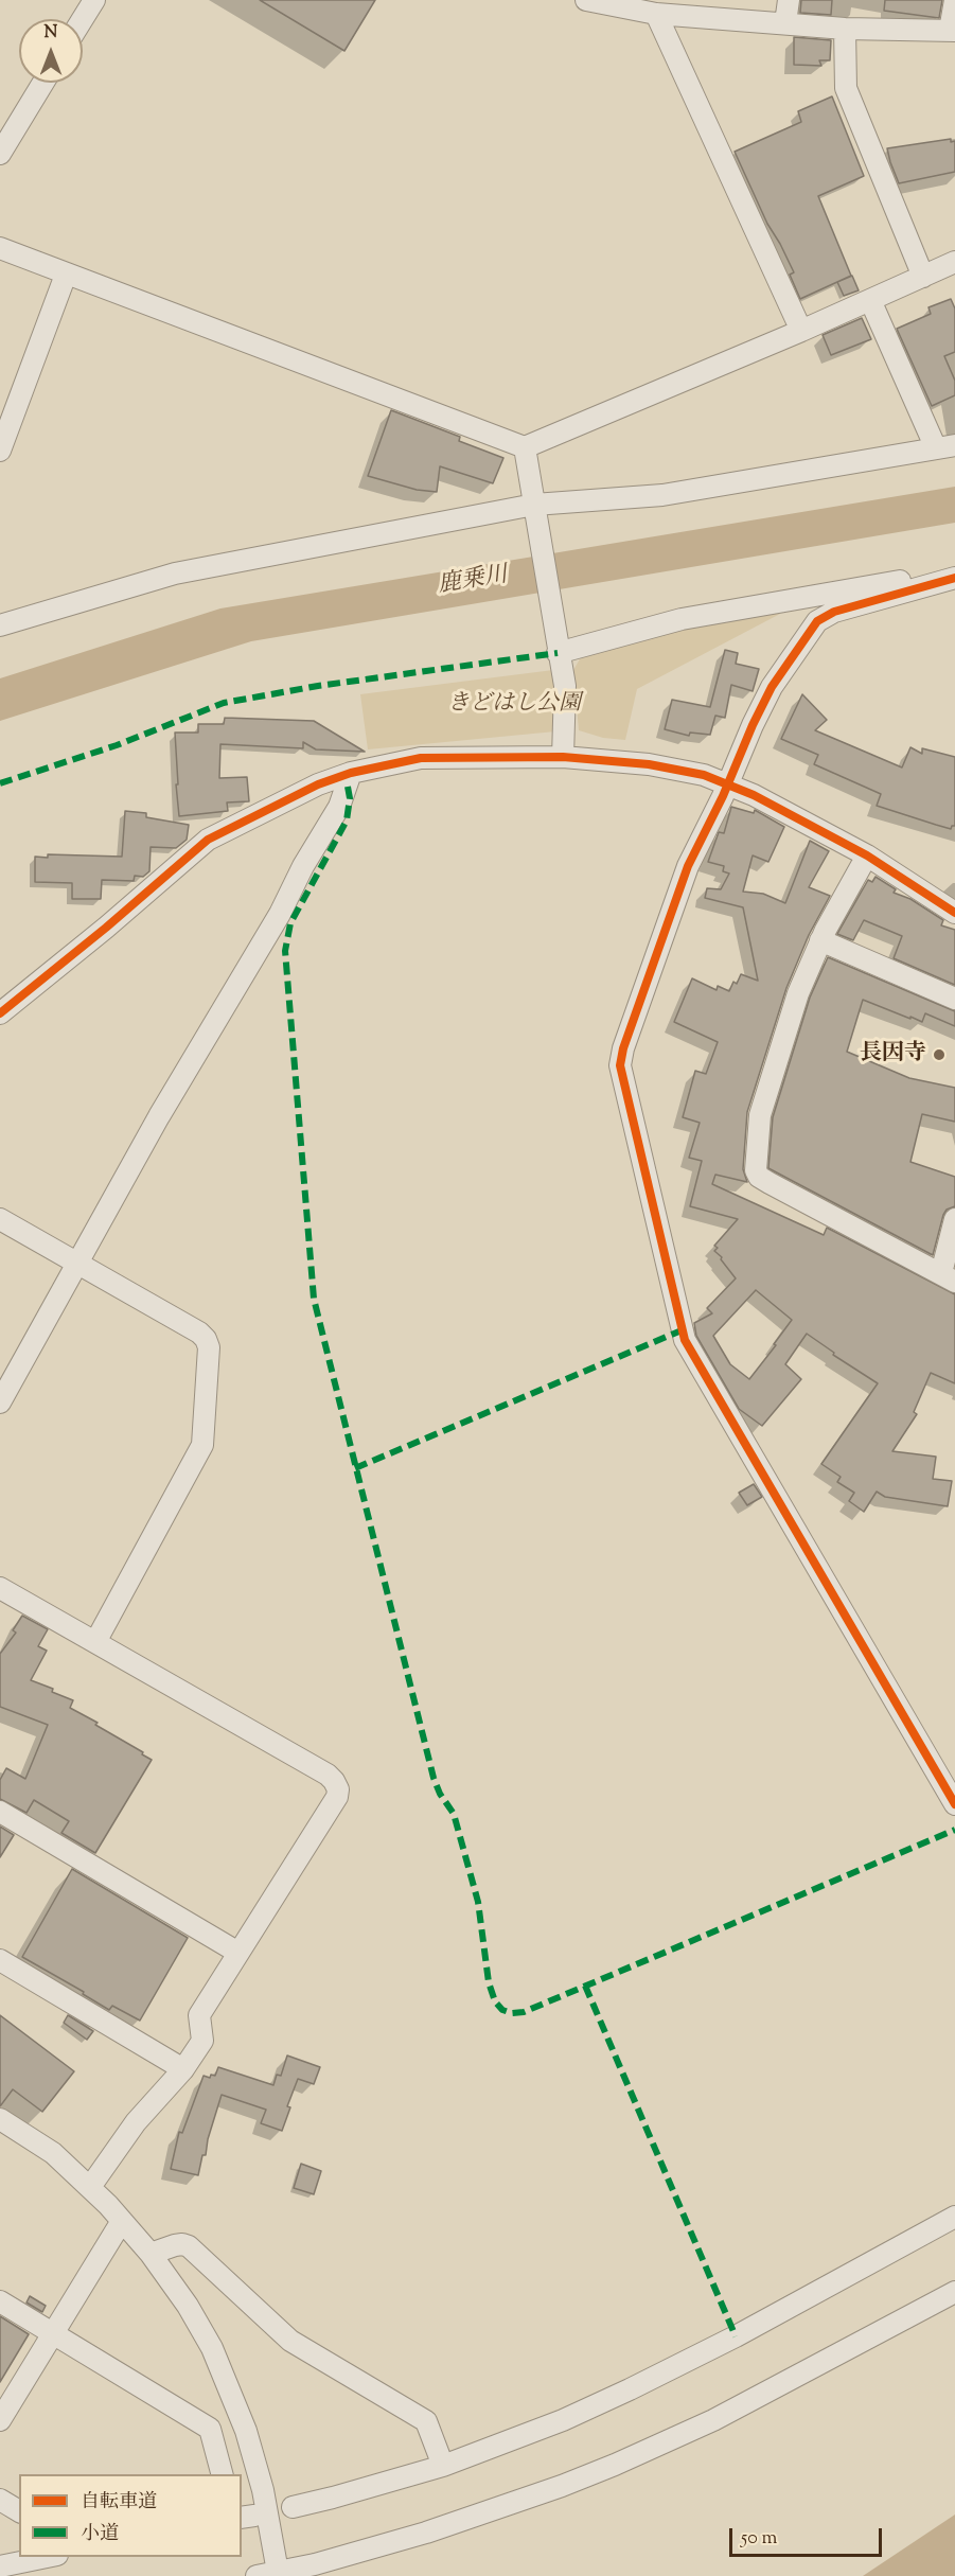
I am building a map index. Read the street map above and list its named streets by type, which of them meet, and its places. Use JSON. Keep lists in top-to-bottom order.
{
  "water": ["鹿乗川"],
  "parks": ["きどはし公園"],
  "places": ["長因寺"],
  "legend": ["自転車道", "小道"],
  "scale_bar": "50 m",
  "north": "top"
}
